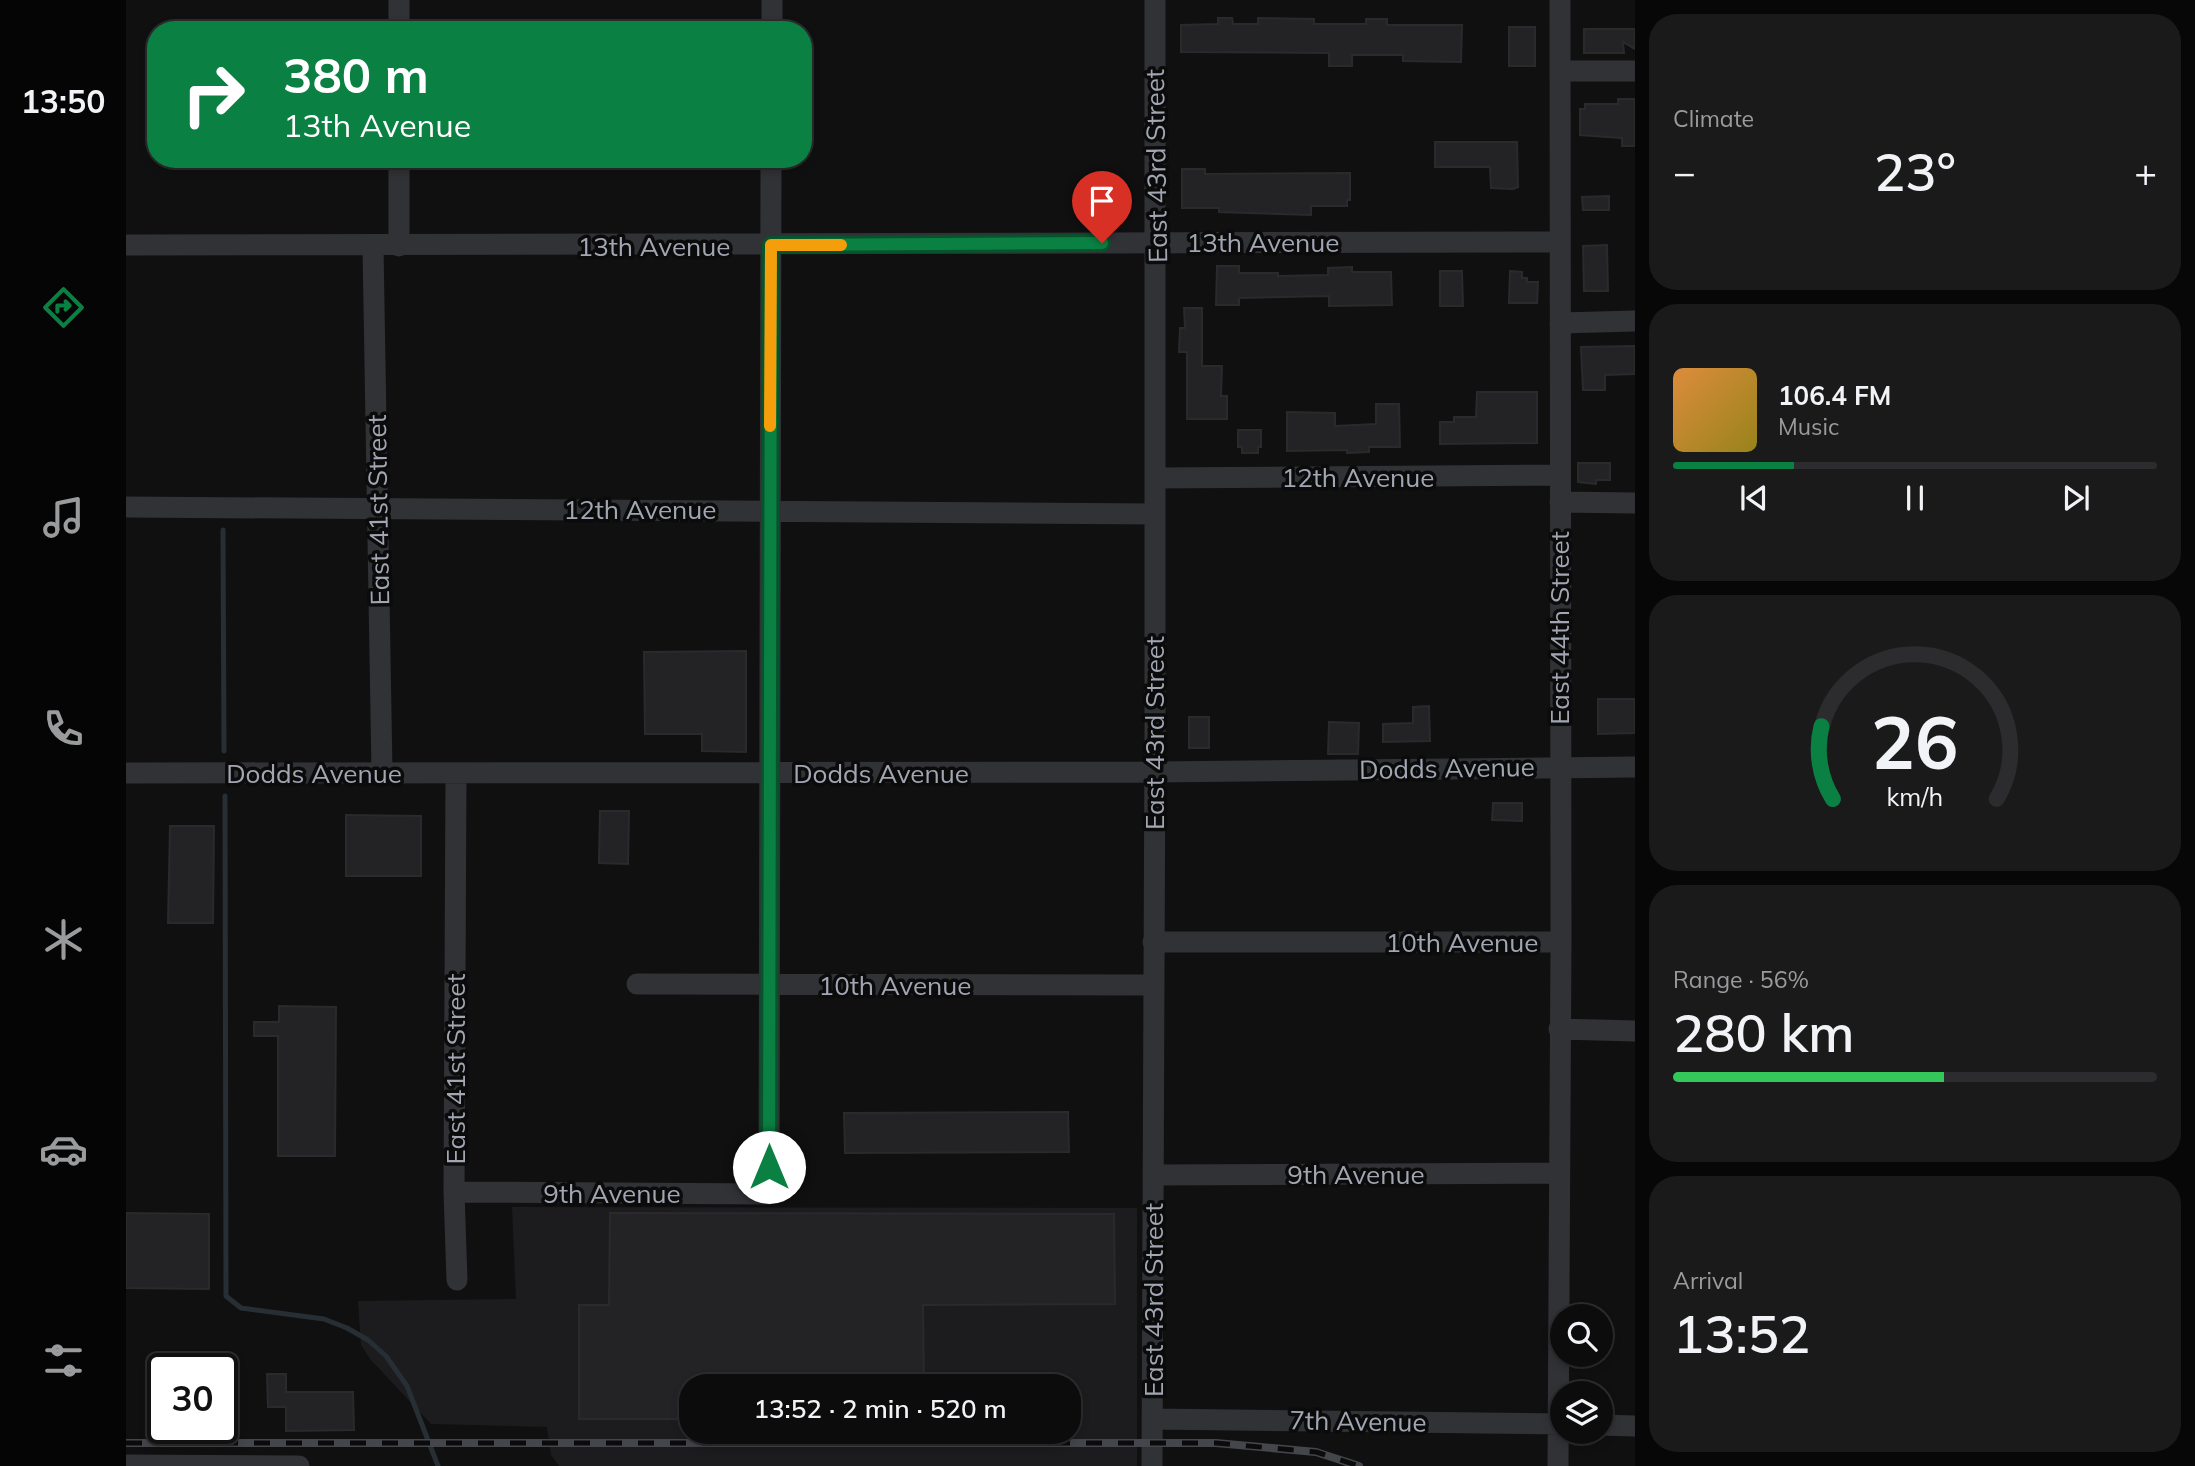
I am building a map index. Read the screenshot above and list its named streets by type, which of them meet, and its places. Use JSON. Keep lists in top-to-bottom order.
{
  "streets": {
    "street": [
      "East 43rd Street",
      "13th Avenue",
      "12th Avenue",
      "East 41st Street",
      "East 44th Street",
      "Dodds Avenue",
      "10th Avenue",
      "9th Avenue",
      "7th Avenue"
    ]
  },
  "crossings": [
    ["East 43rd Street", "13th Avenue"],
    ["East 43rd Street", "12th Avenue"],
    ["East 43rd Street", "Dodds Avenue"],
    ["East 43rd Street", "10th Avenue"],
    ["East 43rd Street", "9th Avenue"],
    ["East 43rd Street", "7th Avenue"],
    ["13th Avenue", "East 41st Street"],
    ["13th Avenue", "East 44th Street"],
    ["12th Avenue", "East 41st Street"],
    ["12th Avenue", "East 44th Street"],
    ["East 41st Street", "Dodds Avenue"],
    ["East 41st Street", "9th Avenue"],
    ["East 44th Street", "Dodds Avenue"],
    ["East 44th Street", "10th Avenue"],
    ["East 44th Street", "9th Avenue"],
    ["10th Avenue", "9th Avenue"]
  ],
  "page": {
    "tabs": "13:50",
    "tile": [
      "Climate",
      ["Range · 56%", "280 km"],
      ["Arrival", "13:52"]
    ],
    "turn": ["380 m", "13th Avenue"],
    "heat": ["−", "23°", "+"],
    "song": ["106.4 FM", "Music"],
    "limit": "30",
    "trip": "13:52 · 2 min · 520 m",
    "gauge": ["26", "km/h"]
  }
}
